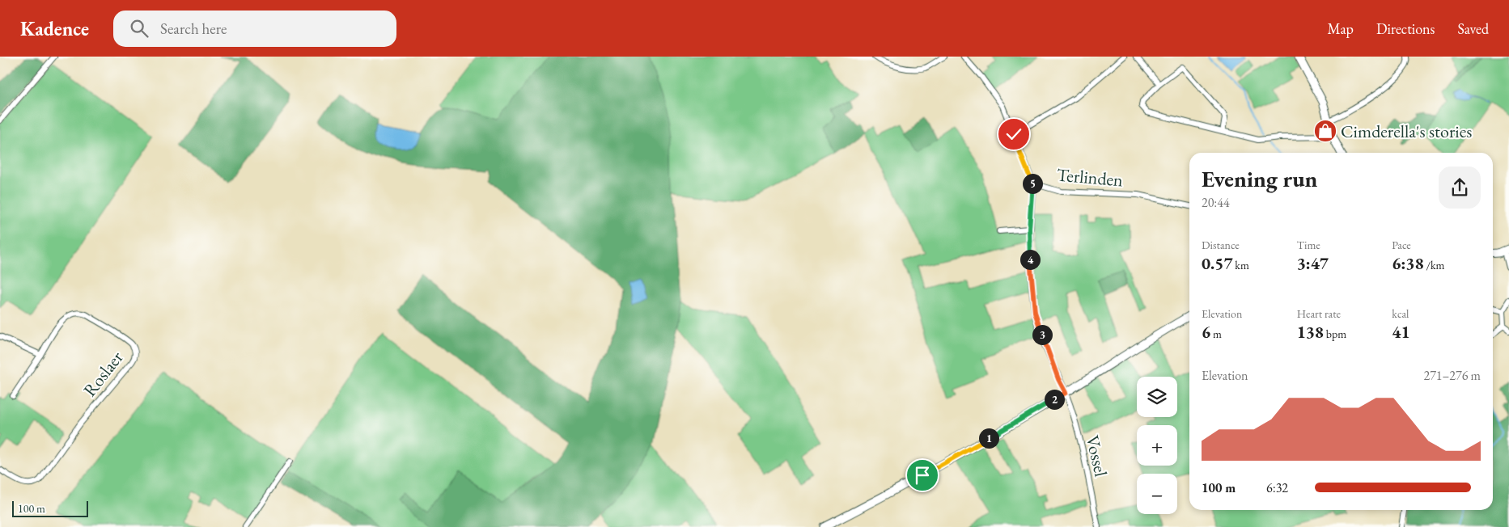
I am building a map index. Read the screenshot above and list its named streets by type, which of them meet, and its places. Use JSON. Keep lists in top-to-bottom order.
{
  "streets": {
    "street": ["Terlinden", "Roslaer", "Vossel"]
  },
  "crossings": [
    ["Terlinden", "Vossel"]
  ],
  "places": {
    "shop": ["Cimderella's stories"]
  },
  "scale_bar": "100 m",
  "page": {
    "header": "Kadence",
    "search": "Search here",
    "nav": ["Map", "Directions", "Saved"],
    "heading": ["Evening run", "20:44"],
    "pins": [
      "5",
      "4",
      "3",
      "2",
      "1"
    ],
    "stats": [
      ["Distance", "0.57 km"],
      ["Time", "3:47"],
      ["Pace", "6:38 /km"],
      ["Elevation", "6 m"],
      ["Heart rate", "138 bpm"],
      ["kcal", "41"]
    ],
    "chart": ["Elevation", "271–276 m"],
    "map_buttons": ["+", "−"],
    "list": [
      {
        "name": "100 m",
        "note": "6:32"
      }
    ],
    "scale": "100 m"
  }
}
